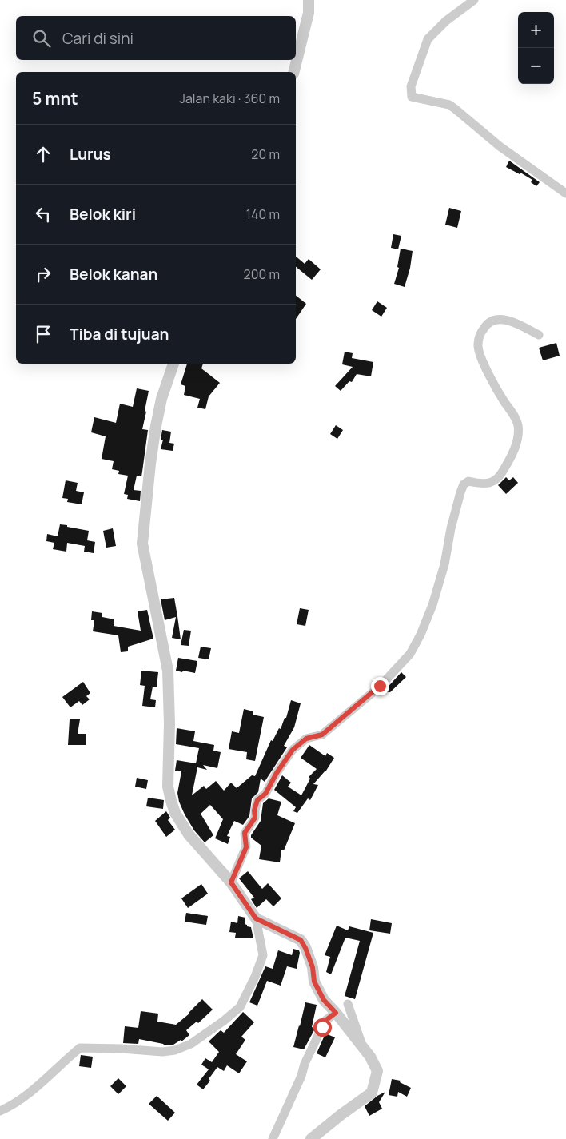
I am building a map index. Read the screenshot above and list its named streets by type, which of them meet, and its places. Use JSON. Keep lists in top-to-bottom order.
{
  "page": {
    "map_buttons": ["+", "−"],
    "search": "Cari di sini",
    "heading": ["5 mnt", "Jalan kaki · 360 m"],
    "list": [
      ["Lurus", "20 m"],
      ["Belok kiri", "140 m"],
      ["Belok kanan", "200 m"],
      "Tiba di tujuan"
    ]
  }
}
